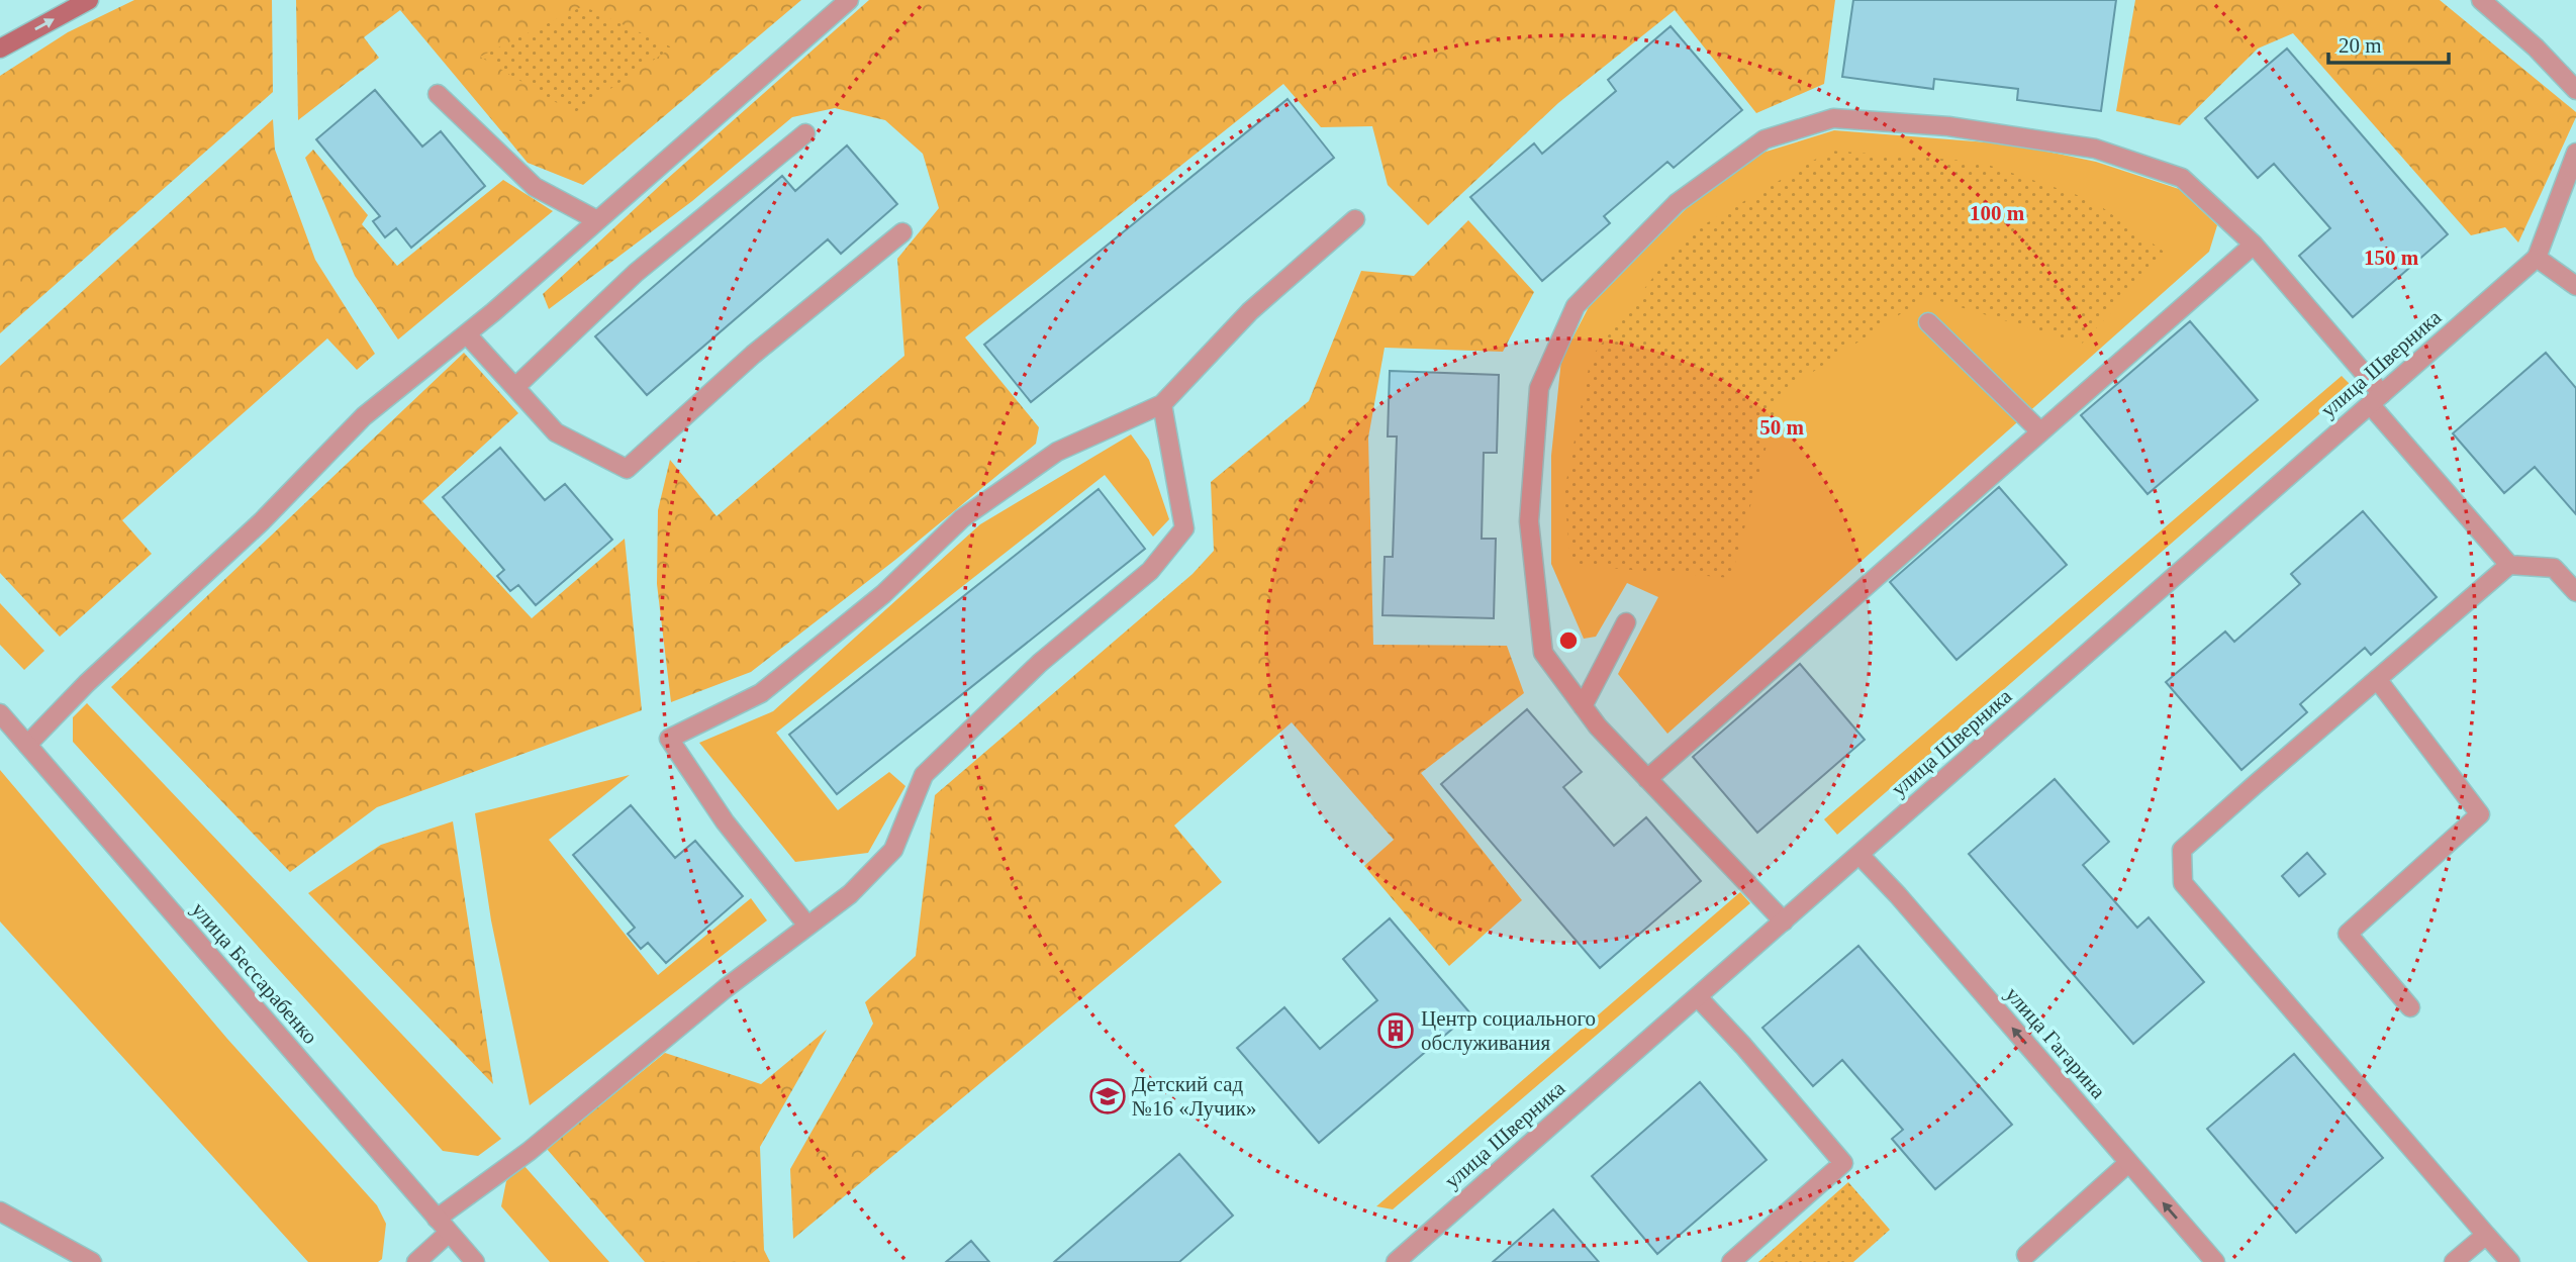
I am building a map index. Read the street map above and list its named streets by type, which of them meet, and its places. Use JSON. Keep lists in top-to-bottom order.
{
  "streets": {
    "street": ["улица Шверника", "улица Бессарабенко", "улица Гагарина"]
  },
  "crossings": [
    ["улица Шверника", "улица Гагарина"]
  ],
  "one_way": ["улица Гагарина"],
  "places": {
    "building": ["Центр социального обслуживания"],
    "school or university": ["Детский сад №16 «Лучик»"]
  },
  "scale_bar": "20 m",
  "rings": ["100 m", "150 m", "50 m"]
}
